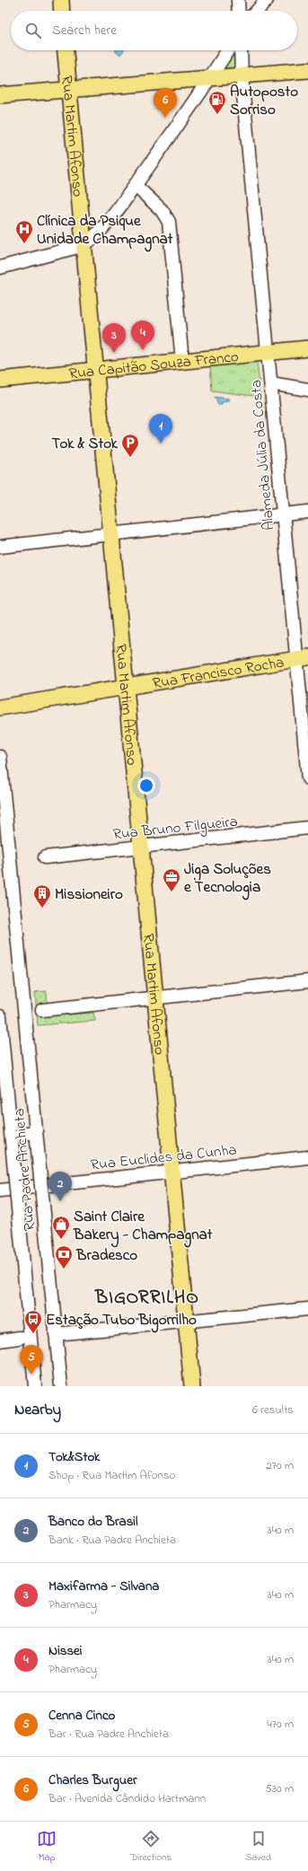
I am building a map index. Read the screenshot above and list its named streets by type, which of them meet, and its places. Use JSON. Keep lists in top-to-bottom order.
{
  "streets": {
    "main road": ["Rua Martim Afonso", "Rua Capitão Souza Franco", "Rua Francisco Rocha"],
    "street": [
      "Alameda Júlia da Costa",
      "Rua Bruno Filgueira",
      "Rua Euclides da Cunha",
      "Rua Padre Anchieta"
    ]
  },
  "crossings": [
    ["Rua Martim Afonso", "Rua Capitão Souza Franco"],
    ["Rua Martim Afonso", "Rua Francisco Rocha"],
    ["Rua Martim Afonso", "Rua Bruno Filgueira"],
    ["Rua Martim Afonso", "Rua Euclides da Cunha"],
    ["Rua Capitão Souza Franco", "Alameda Júlia da Costa"],
    ["Alameda Júlia da Costa", "Rua Francisco Rocha"]
  ],
  "districts": ["BIGORRILHO"],
  "places": {
    "fuel station": ["Autoposto Sorriso"],
    "hospital": ["Clínica da Psique Unidade Champagnat"],
    "parking": ["Tok & Stok"],
    "office": ["Jiga Soluções e Tecnologia"],
    "building": ["Missioneiro"],
    "shop": ["Saint Claire Bakery - Champagnat"],
    "bank": ["Bradesco"],
    "bus stop": ["Estação Tubo Bigorrilho"]
  },
  "page": {
    "search": "Search here",
    "pins": [
      "6",
      "4",
      "3",
      "1",
      "2",
      "5"
    ],
    "heading": ["Nearby", "6 results"],
    "list": [
      {
        "mark": "1",
        "name": "Tok&Stok",
        "note": "Shop · Rua Martim Afonso",
        "value": "270 m"
      },
      {
        "mark": "2",
        "name": "Banco do Brasil",
        "note": "Bank · Rua Padre Anchieta",
        "value": "340 m"
      },
      {
        "mark": "3",
        "name": "Maxifarma - Silvana",
        "note": "Pharmacy",
        "value": "340 m"
      },
      {
        "mark": "4",
        "name": "Nissei",
        "note": "Pharmacy",
        "value": "340 m"
      },
      {
        "mark": "5",
        "name": "Cenna Cinco",
        "note": "Bar · Rua Padre Anchieta",
        "value": "470 m"
      },
      {
        "mark": "6",
        "name": "Charles Burguer",
        "note": "Bar · Avenida Cândido Hartmann",
        "value": "530 m"
      }
    ],
    "nav": ["Map", "Directions", "Saved"]
  }
}
